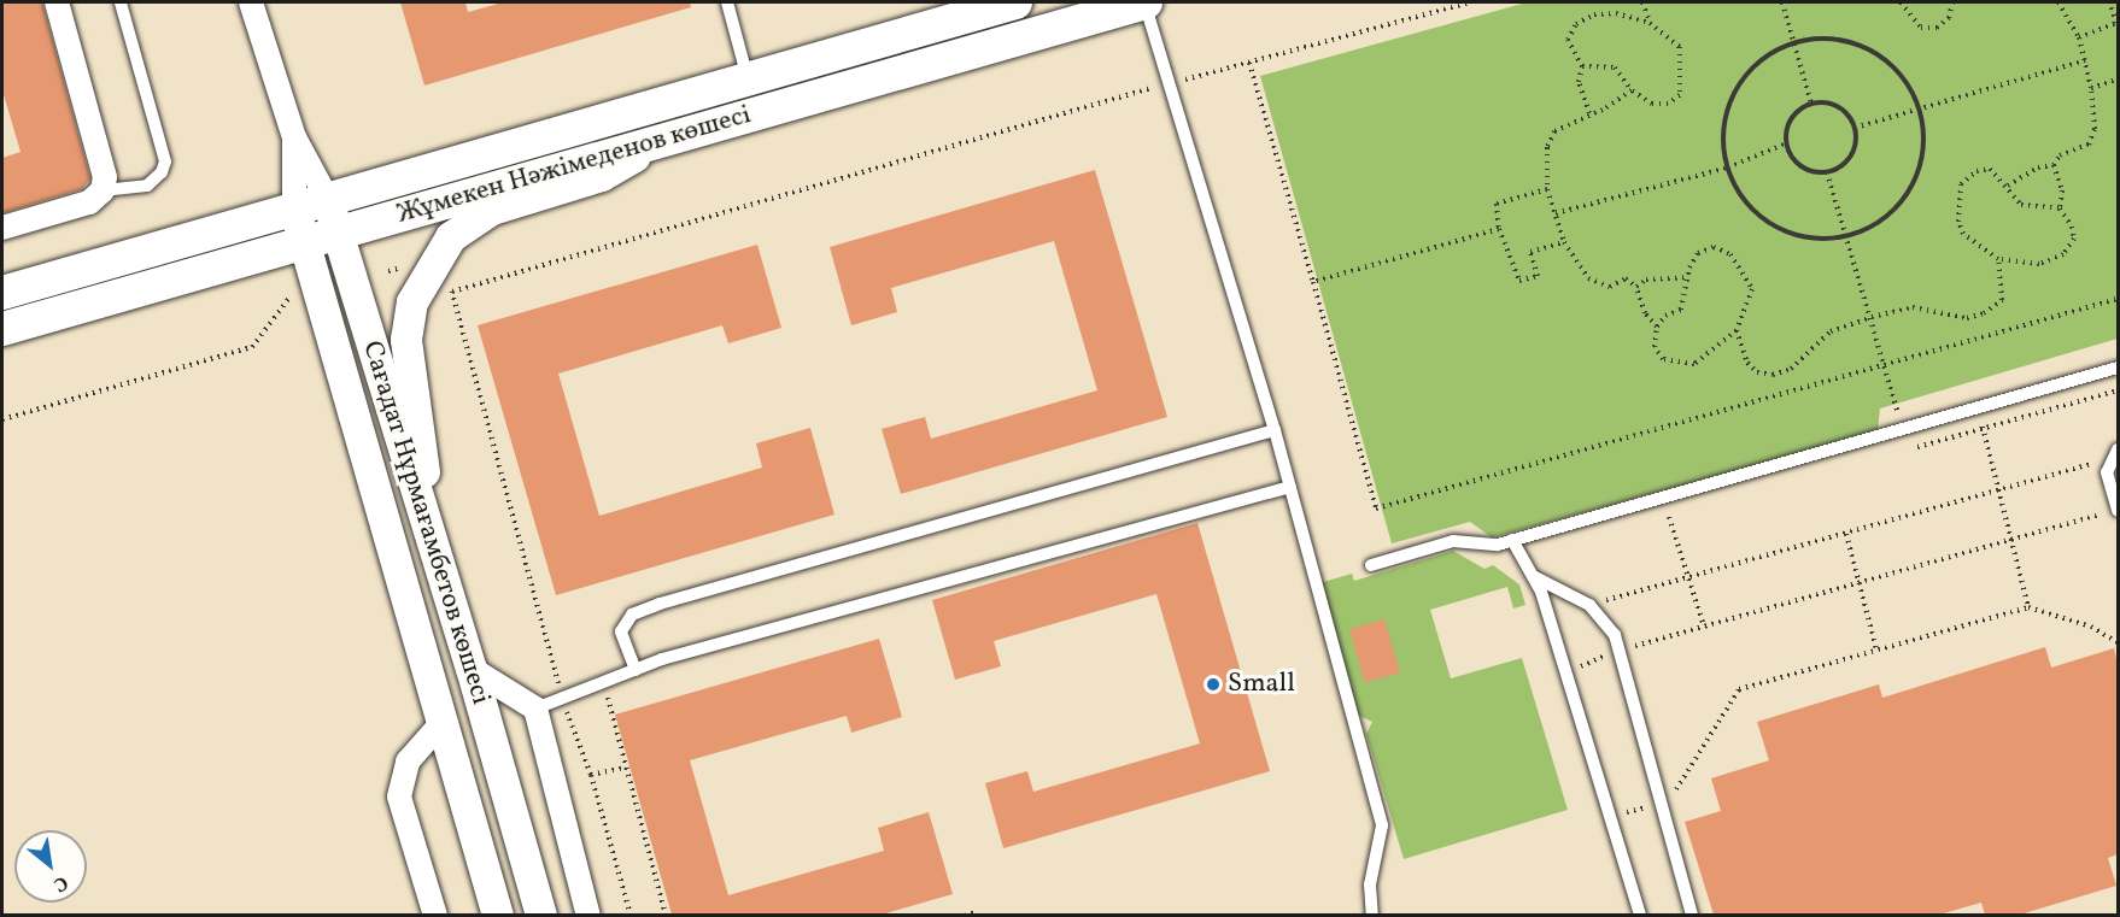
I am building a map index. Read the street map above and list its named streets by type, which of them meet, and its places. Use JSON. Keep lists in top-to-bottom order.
{
  "streets": {
    "main road": ["Жұмекен Нәжімеденов көшесі"],
    "street": ["Сағадат Нұрмағамбетов көшесі"]
  },
  "crossings": [
    ["Жұмекен Нәжімеденов көшесі", "Сағадат Нұрмағамбетов көшесі"]
  ],
  "places": ["Small"],
  "north": "bottom right"
}
